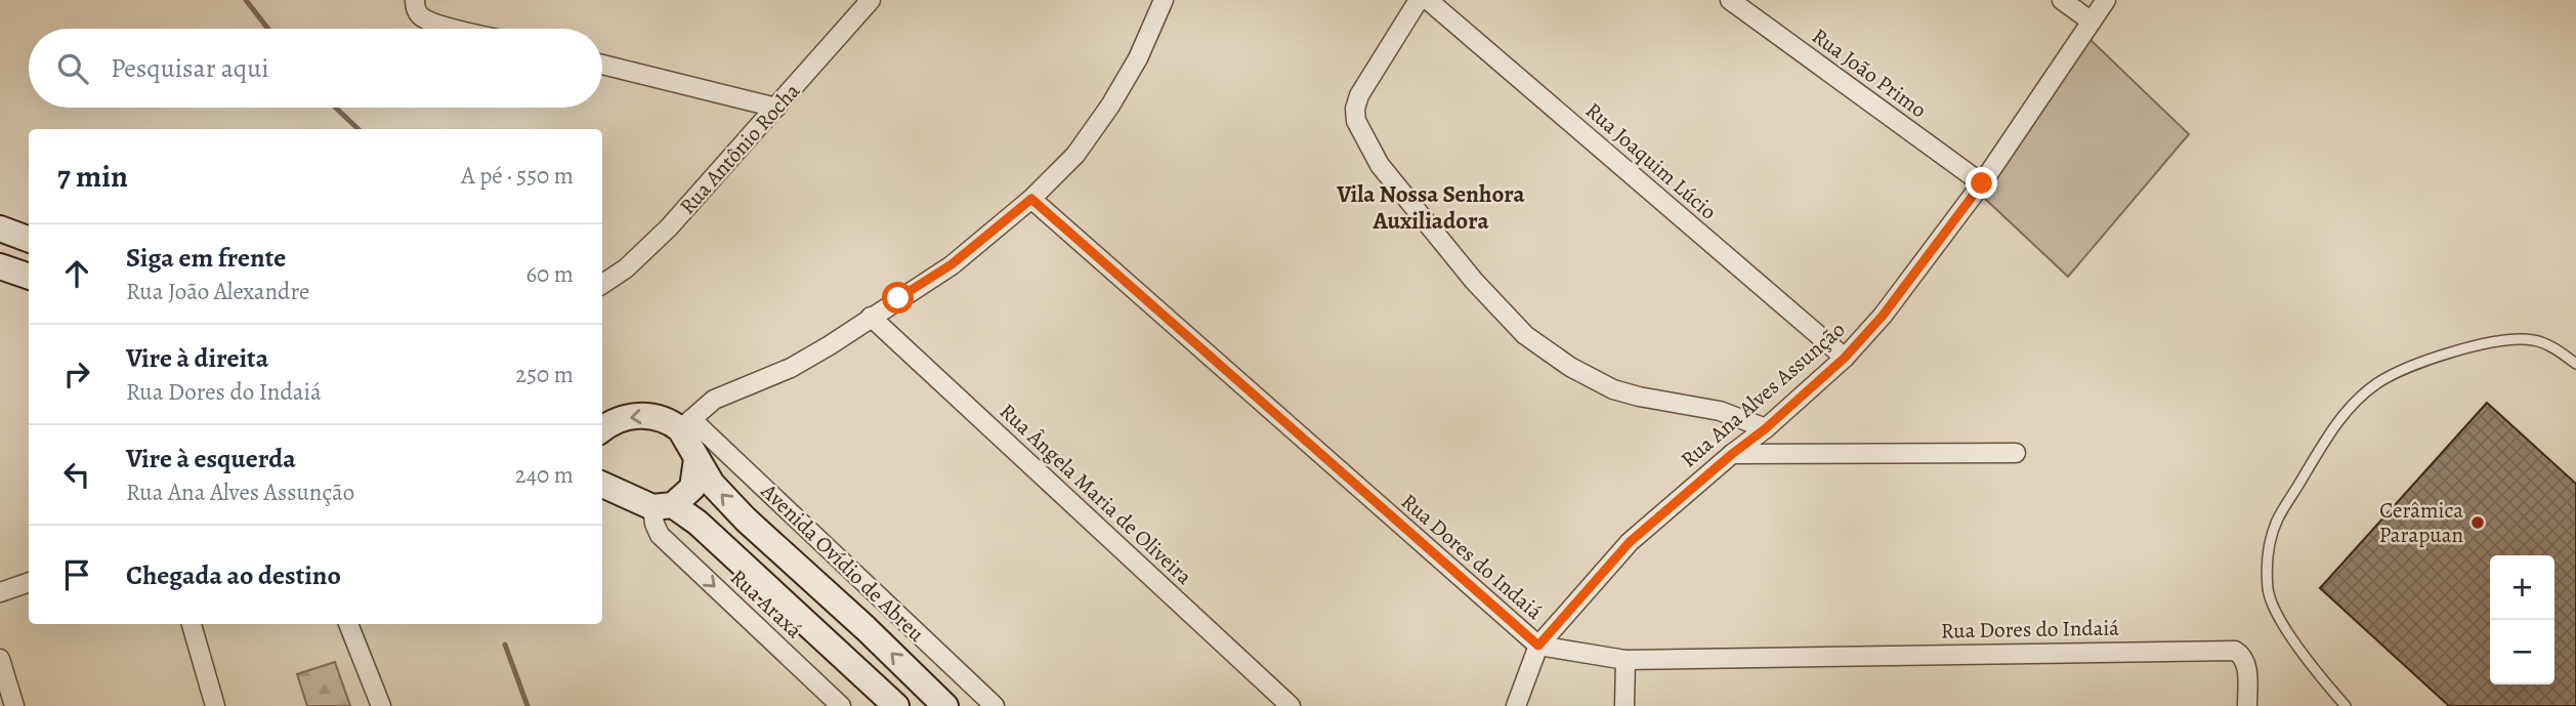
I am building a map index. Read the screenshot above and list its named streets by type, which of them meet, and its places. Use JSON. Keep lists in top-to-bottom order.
{
  "streets": {
    "main road": ["Avenida Ovídio de Abreu"],
    "street": [
      "Rua João Primo",
      "Rua Antônio Rocha",
      "Rua Joaquim Lúcio",
      "Rua Ana Alves Assunção",
      "Rua Ângela Maria de Oliveira",
      "Rua Dores do Indaiá",
      "Rua Araxá"
    ]
  },
  "crossings": [
    ["Rua João Primo", "Rua Ana Alves Assunção"],
    ["Rua Joaquim Lúcio", "Rua Ana Alves Assunção"],
    ["Rua Ana Alves Assunção", "Rua Dores do Indaiá"]
  ],
  "one_way": ["Rua Araxá"],
  "districts": ["Vila Nossa Senhora Auxiliadora"],
  "places": ["Cerâmica Parapuan"],
  "page": {
    "search": "Pesquisar aqui",
    "heading": ["7 min", "A pé · 550 m"],
    "list": [
      ["Siga em frente", "Rua João Alexandre", "60 m"],
      ["Vire à direita", "Rua Dores do Indaiá", "250 m"],
      ["Vire à esquerda", "Rua Ana Alves Assunção", "240 m"],
      "Chegada ao destino"
    ],
    "map_buttons": ["+", "−"]
  }
}
